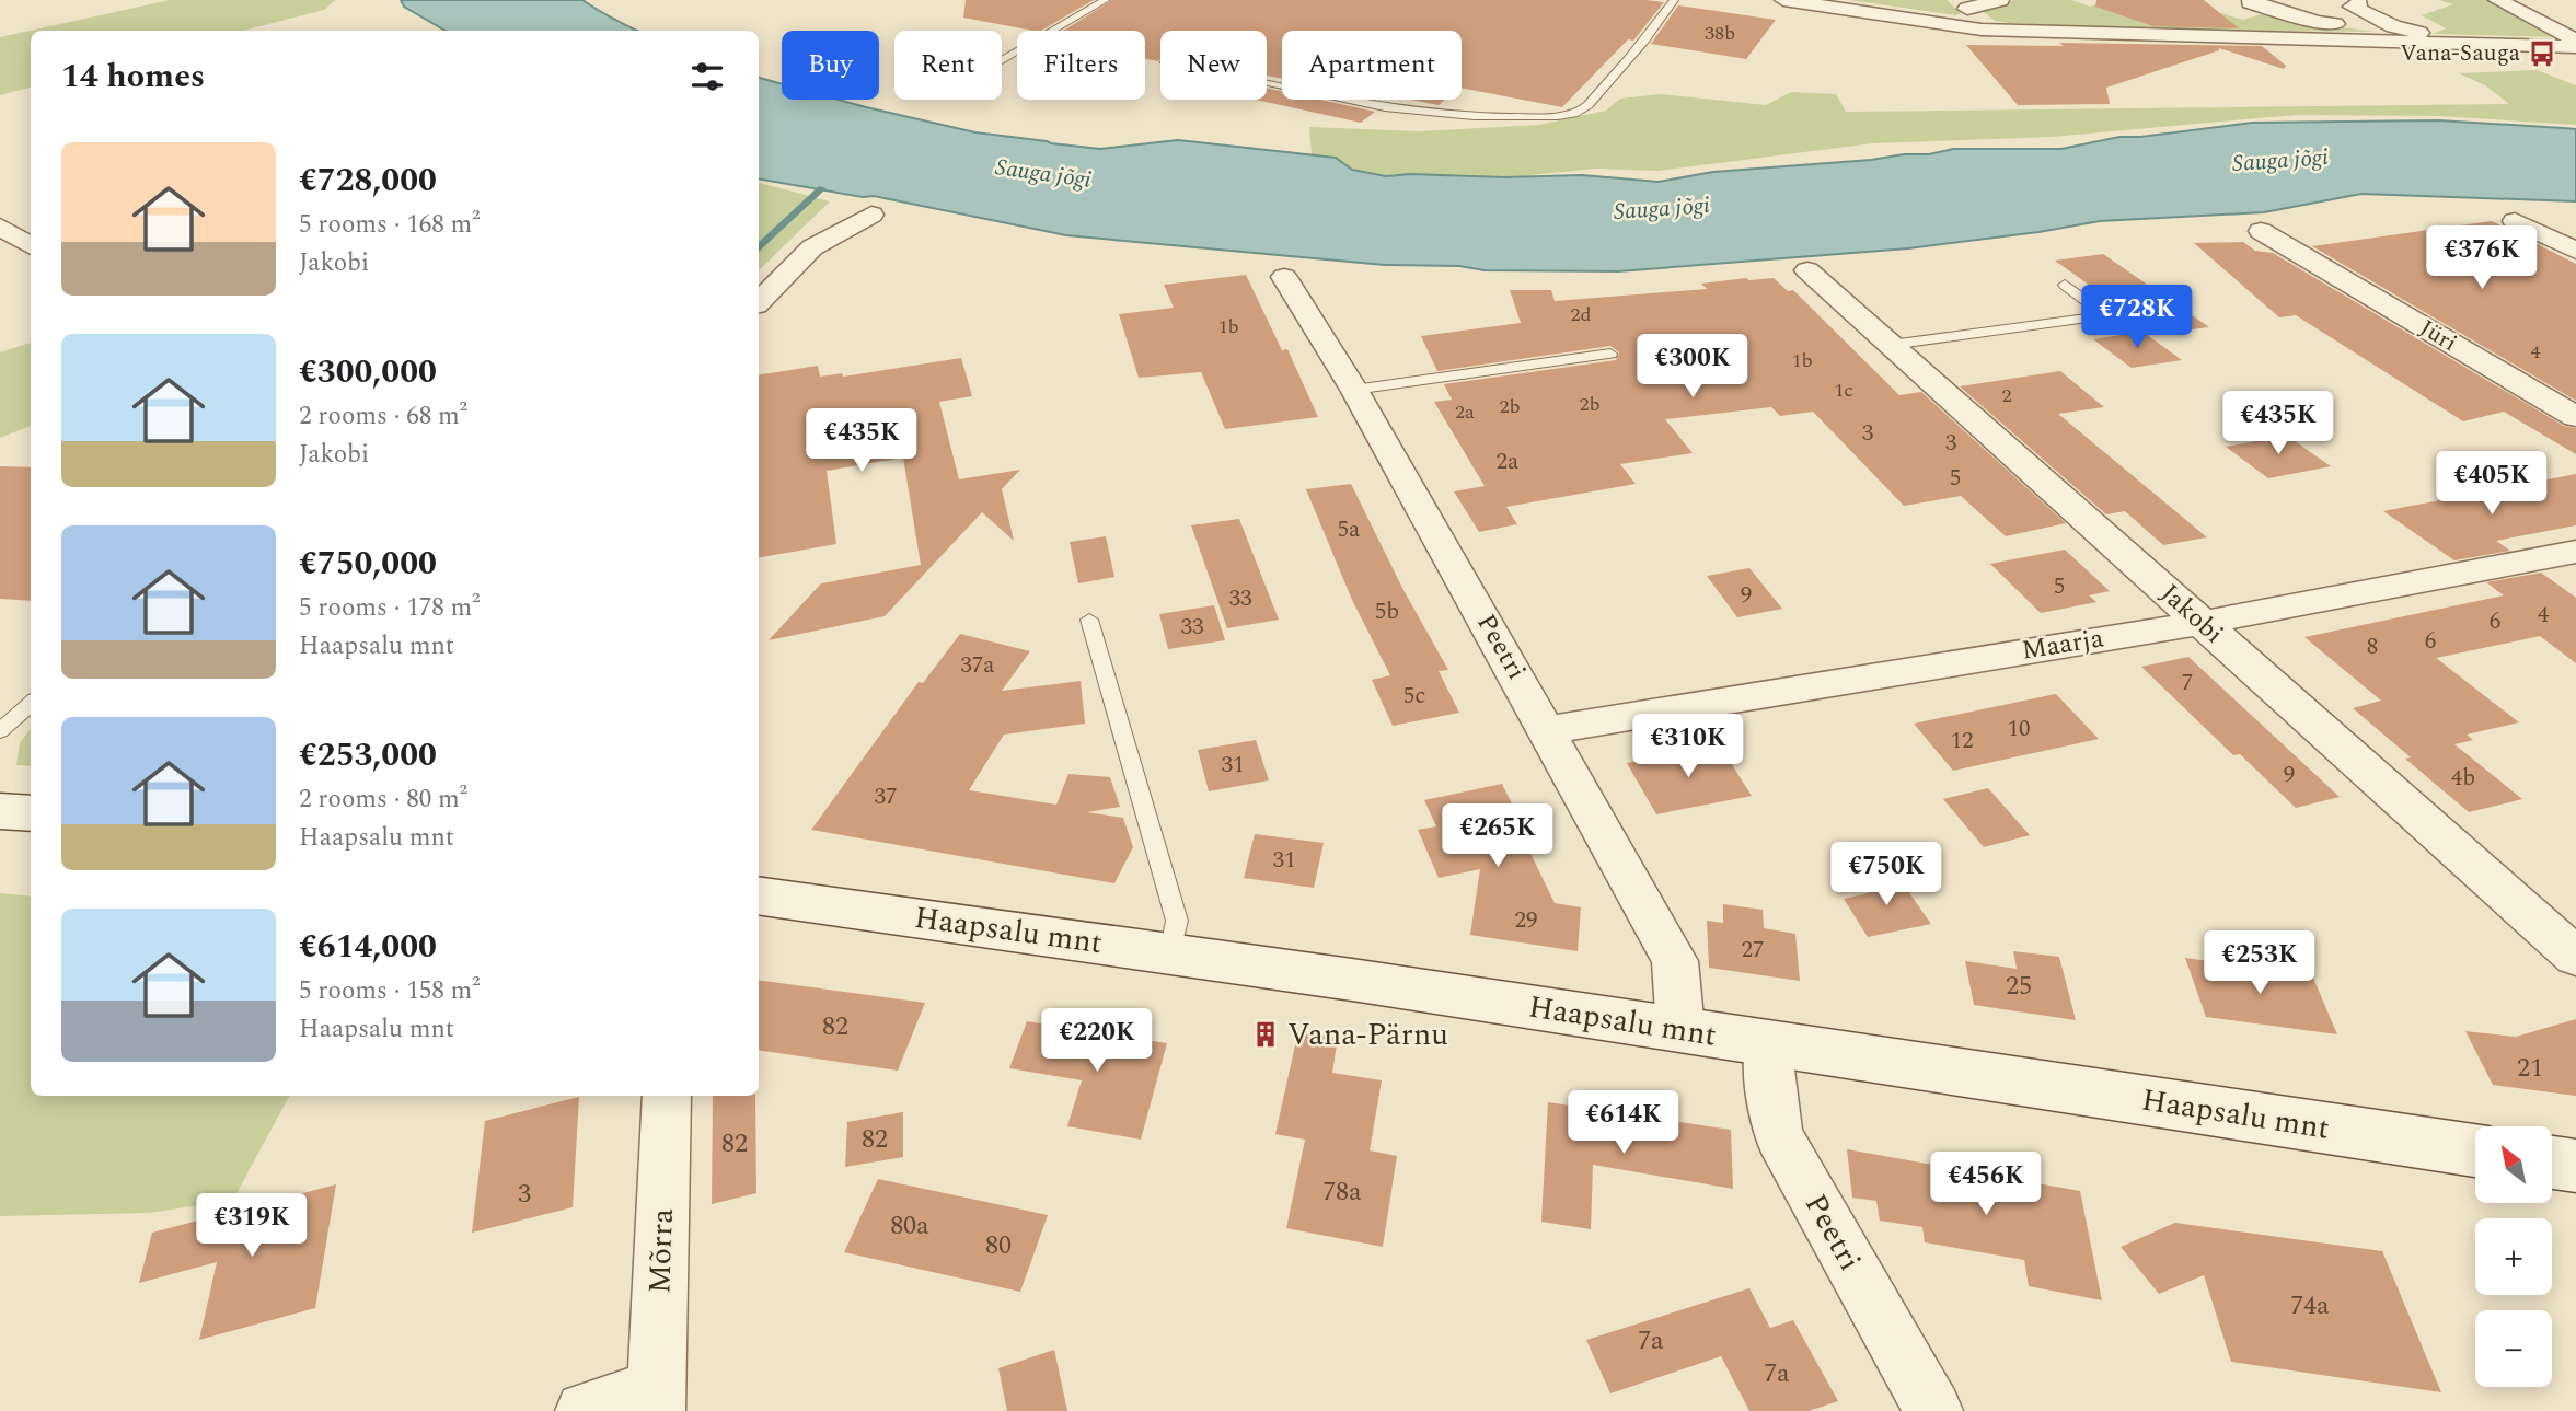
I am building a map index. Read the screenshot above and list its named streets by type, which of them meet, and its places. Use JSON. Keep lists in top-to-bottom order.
{
  "streets": {
    "main road": ["Haapsalu mnt"],
    "street": [
      "Jüri",
      "Jakobi",
      "Maarja",
      "Peetri",
      "Mõrra"
    ]
  },
  "crossings": [
    ["Jakobi", "Maarja"],
    ["Maarja", "Peetri"],
    ["Peetri", "Haapsalu mnt"]
  ],
  "water": ["Sauga jõgi"],
  "places": {
    "bus stop": ["Vana-Sauga"],
    "building": ["Vana-Pärnu"]
  },
  "house_numbers": [
    "38b",
    "2d",
    "1b",
    "4",
    "1b",
    "1c",
    "2",
    "2b",
    "2b",
    "2a",
    "3",
    "3",
    "2a",
    "5",
    "5a",
    "5",
    "9",
    "33",
    "5b",
    "4",
    "6",
    "33",
    "6",
    "8",
    "37a",
    "7",
    "5c",
    "10",
    "12",
    "31",
    "9",
    "4b",
    "37",
    "31",
    "29",
    "27",
    "25",
    "82",
    "21",
    "82",
    "82",
    "78a",
    "3",
    "80a",
    "80",
    "74a",
    "7a",
    "7a"
  ],
  "north": "top left",
  "page": {
    "chip": [
      "Buy",
      "Rent",
      "Filters",
      "New",
      "Apartment"
    ],
    "heading": "14 homes",
    "list": [
      {
        "name": "€728,000",
        "note": "5 rooms · 168 m² · Jakobi"
      },
      {
        "name": "€300,000",
        "note": "2 rooms · 68 m² · Jakobi"
      },
      {
        "name": "€750,000",
        "note": "5 rooms · 178 m² · Haapsalu mnt"
      },
      {
        "name": "€253,000",
        "note": "2 rooms · 80 m² · Haapsalu mnt"
      },
      {
        "name": "€614,000",
        "note": "5 rooms · 158 m² · Haapsalu mnt"
      }
    ],
    "price": [
      "€376K",
      "€728K",
      "€300K",
      "€435K",
      "€435K",
      "€405K",
      "€310K",
      "€265K",
      "€750K",
      "€253K",
      "€220K",
      "€614K",
      "€456K",
      "€319K"
    ],
    "map_buttons": ["+", "−"]
  }
}
